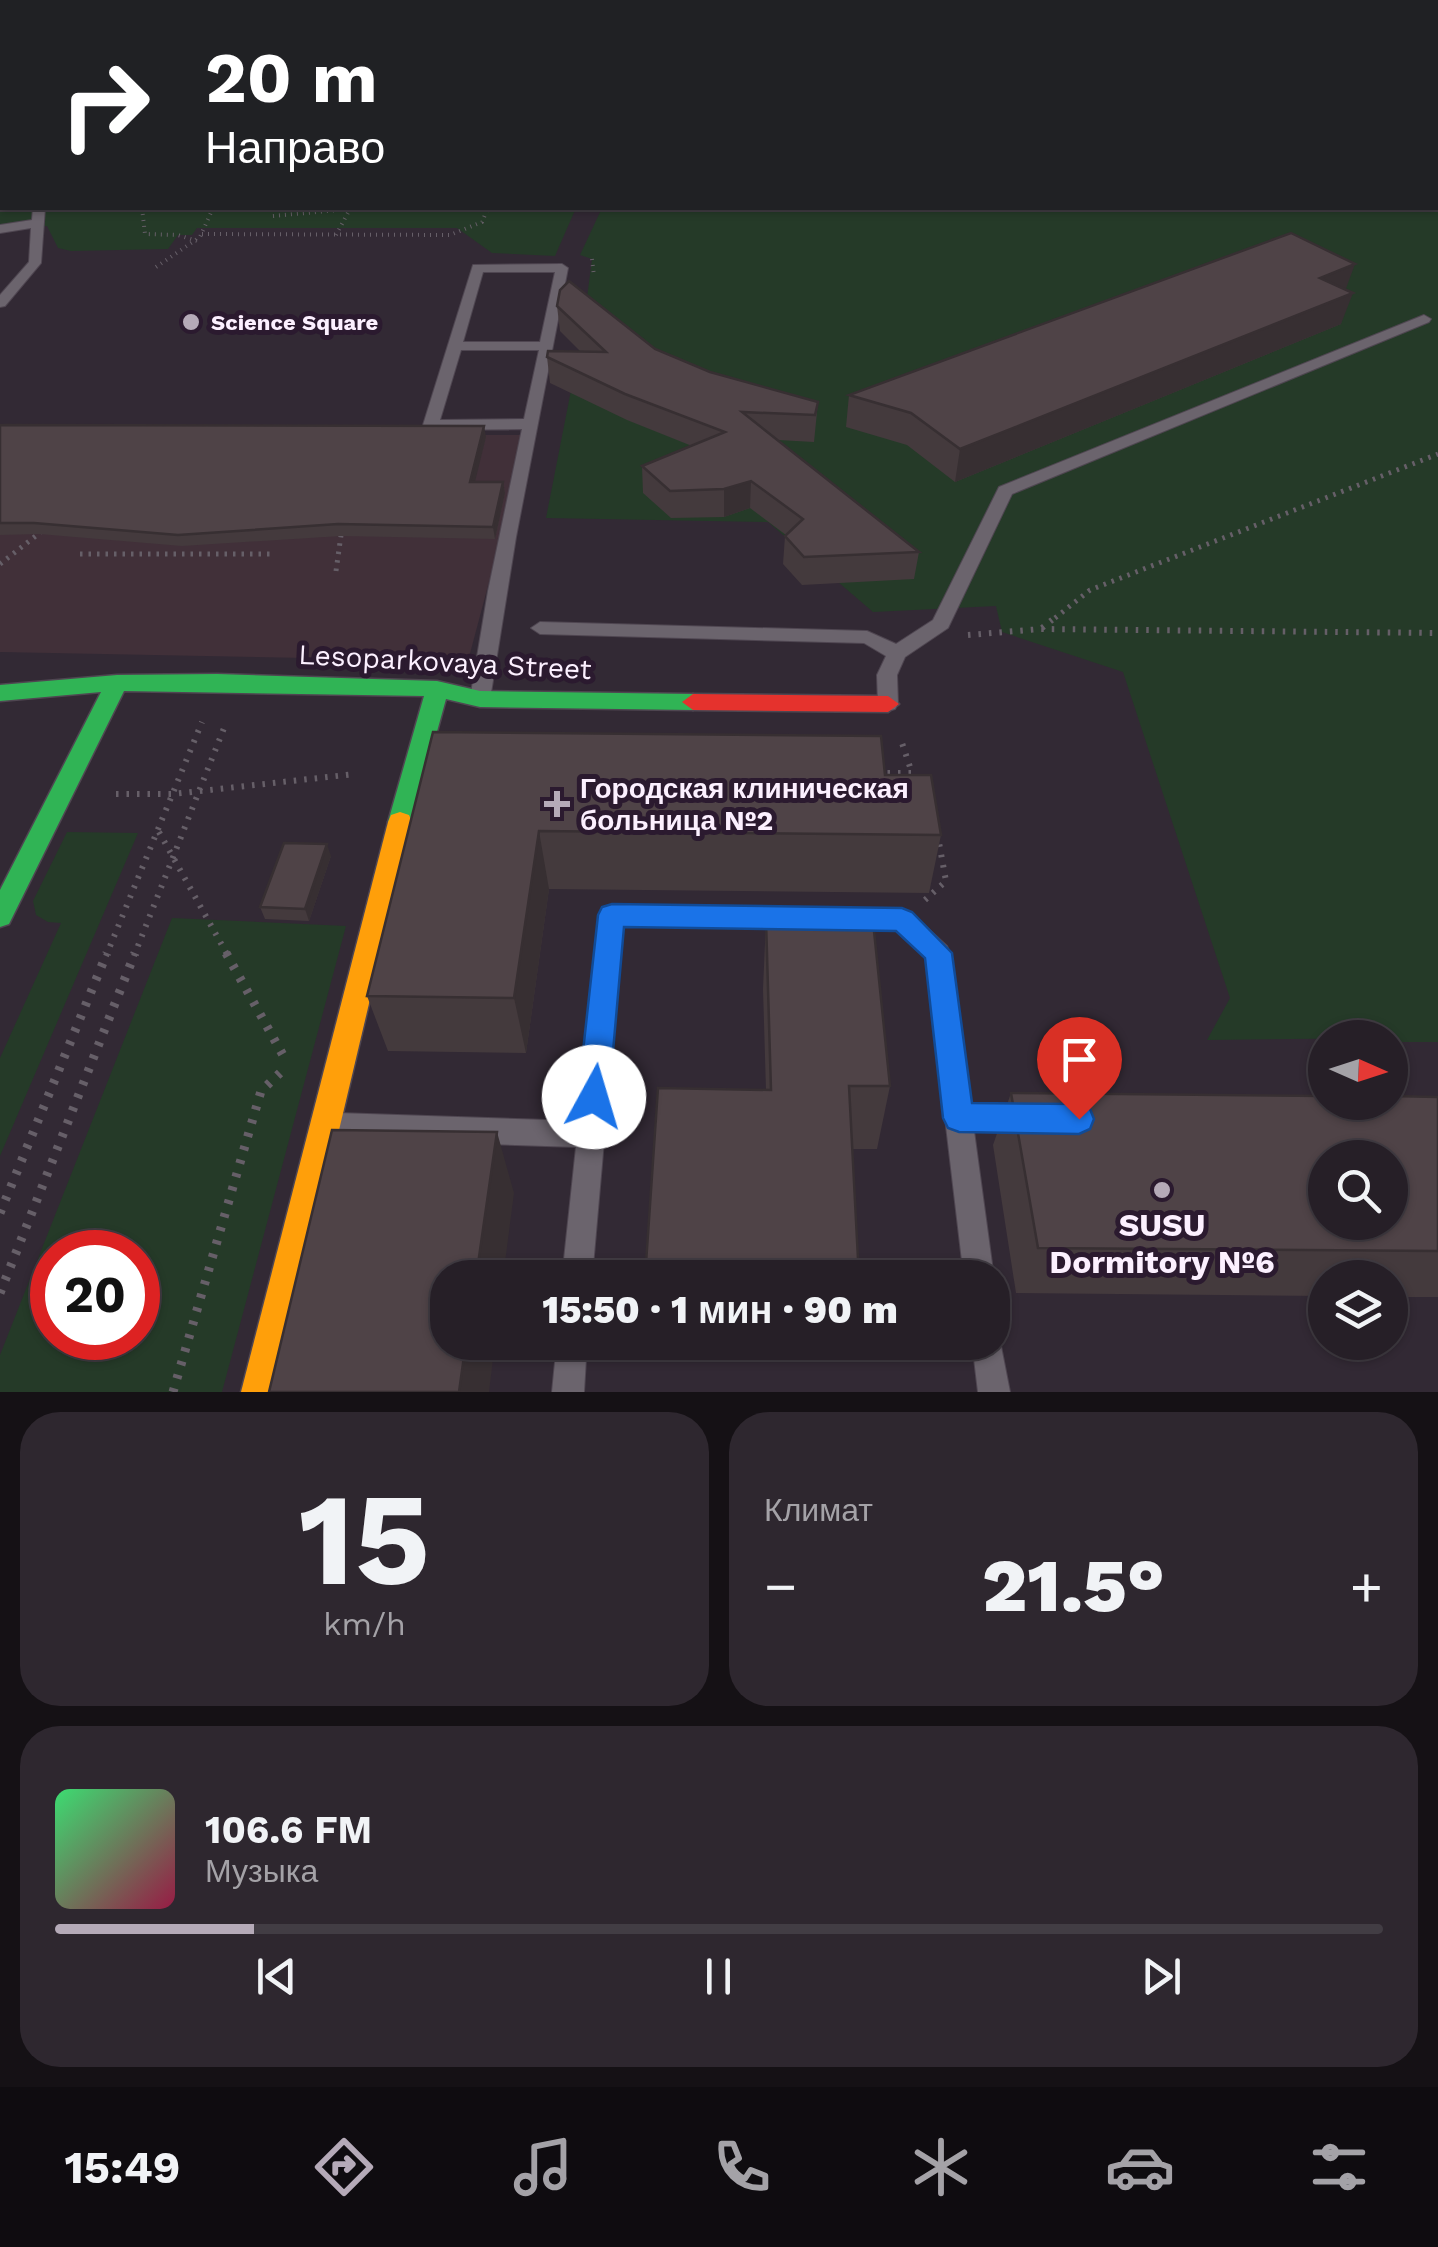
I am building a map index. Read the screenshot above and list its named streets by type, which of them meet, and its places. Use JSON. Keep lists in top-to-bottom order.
{
  "streets": {
    "street": ["Lesoparkovaya Street"]
  },
  "places": {
    "other": ["Science Square", "SUSU Dormitory №6"],
    "health": ["Городская клиническая больница №2"]
  },
  "north": "right",
  "page": {
    "turn": ["20 m", "Направо"],
    "limit": "20",
    "trip": "15:50 · 1 мин · 90 m",
    "tile": [
      ["15", "km/h"],
      "Климат"
    ],
    "heat": ["−", "21.5°", "+"],
    "song": ["106.6 FM", "Музыка"],
    "tabs": "15:49"
  }
}
